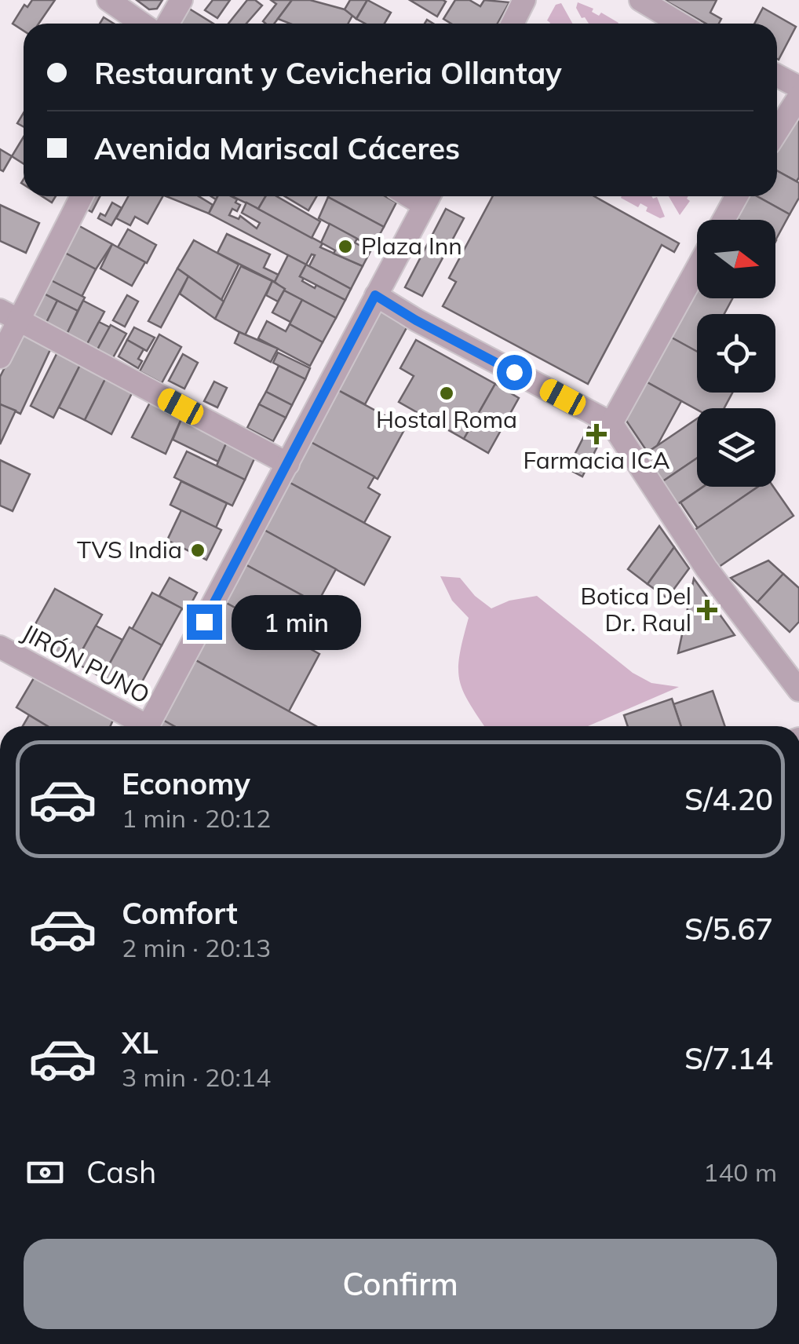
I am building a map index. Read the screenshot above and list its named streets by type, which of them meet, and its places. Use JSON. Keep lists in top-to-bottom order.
{
  "streets": {
    "street": ["JIRÓN PUNO"]
  },
  "places": {
    "other": ["Plaza Inn", "Hostal Roma", "TVS India"],
    "health": ["Farmacia ICA", "Botica Del Dr. Raul"]
  },
  "north": "right",
  "page": {
    "banner": ["Restaurant y Cevicheria Ollantay", "Avenida Mariscal Cáceres"],
    "bubble": "1 min",
    "list": [
      {
        "name": "Economy",
        "note": "1 min · 20:12",
        "value": "S/4.20"
      },
      {
        "name": "Comfort",
        "note": "2 min · 20:13",
        "value": "S/5.67"
      },
      {
        "name": "XL",
        "note": "3 min · 20:14",
        "value": "S/7.14"
      }
    ],
    "pay": ["Cash", "140 m"],
    "buttons": "Confirm"
  }
}
